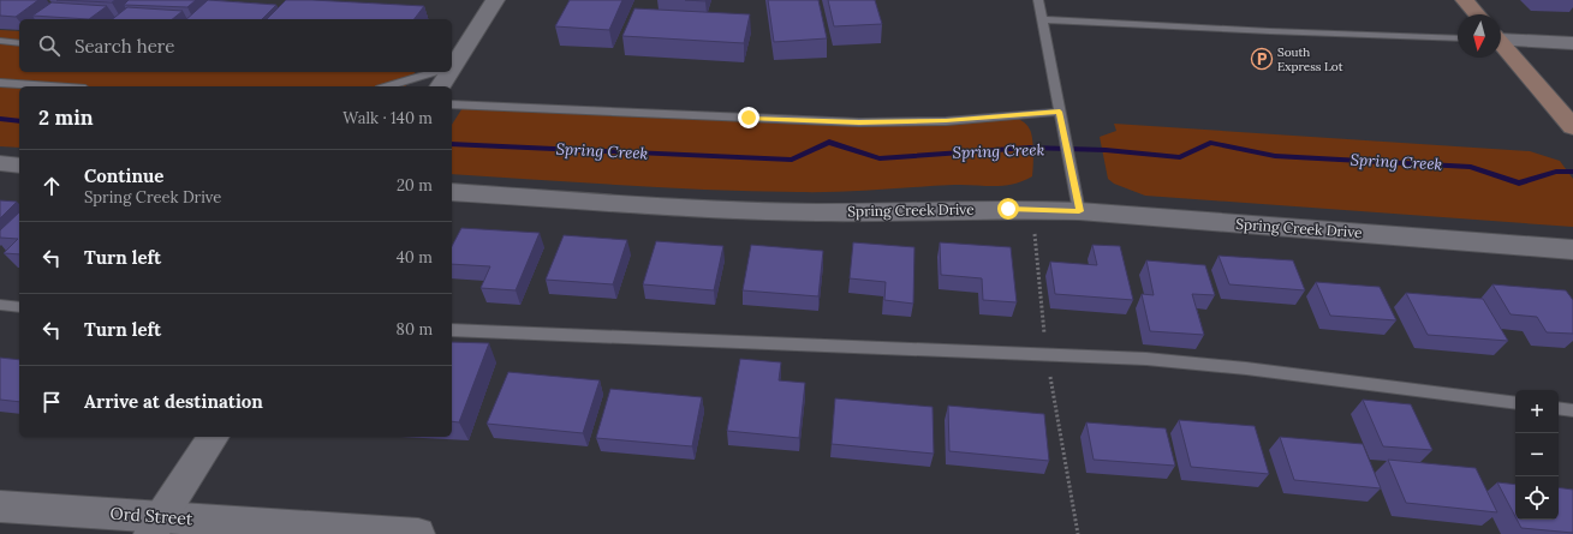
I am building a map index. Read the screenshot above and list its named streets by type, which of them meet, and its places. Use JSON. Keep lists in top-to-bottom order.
{
  "streets": {
    "street": ["Spring Creek Drive", "Ord Street"]
  },
  "water": ["Spring Creek"],
  "places": {
    "parking": ["South Express Lot"]
  },
  "north": "bottom",
  "page": {
    "search": "Search here",
    "heading": ["2 min", "Walk · 140 m"],
    "list": [
      ["Continue", "Spring Creek Drive", "20 m"],
      ["Turn left", "40 m"],
      ["Turn left", "80 m"],
      "Arrive at destination"
    ],
    "map_buttons": ["+", "−"]
  }
}
